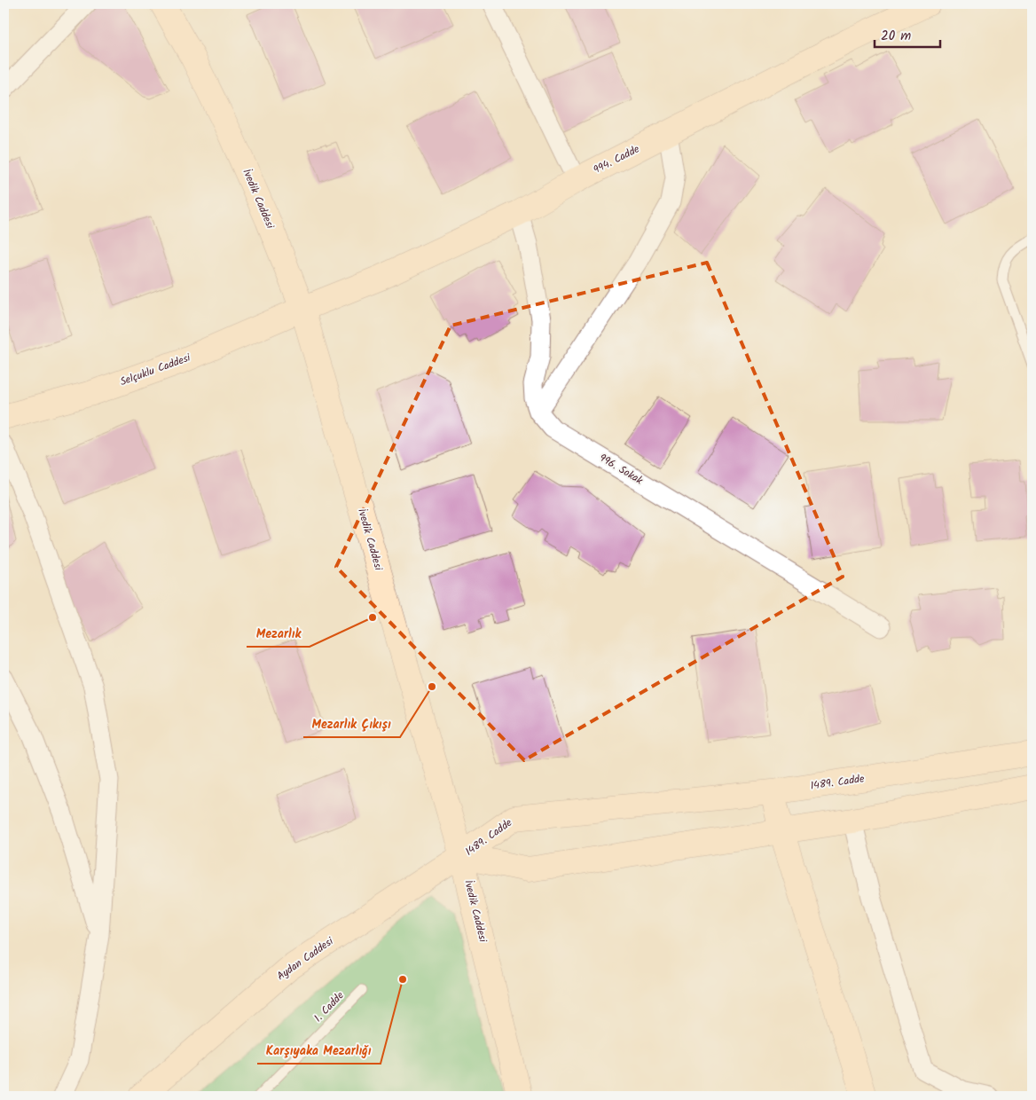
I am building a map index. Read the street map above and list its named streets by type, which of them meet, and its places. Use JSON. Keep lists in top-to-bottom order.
{
  "streets": {
    "main road": [
      "994. Cadde",
      "İvedik Caddesi",
      "Selçuklu Caddesi",
      "1489. Cadde",
      "Aydan Caddesi"
    ],
    "street": ["996. Sokak"],
    "lane": ["1. Cadde"]
  },
  "crossings": [
    ["994. Cadde", "İvedik Caddesi"],
    ["994. Cadde", "Selçuklu Caddesi"],
    ["994. Cadde", "996. Sokak"],
    ["İvedik Caddesi", "Selçuklu Caddesi"],
    ["İvedik Caddesi", "1489. Cadde"],
    ["İvedik Caddesi", "Aydan Caddesi"],
    ["1489. Cadde", "Aydan Caddesi"]
  ],
  "places": ["Mezarlık", "Mezarlık Çıkışı", "Karşıyaka Mezarlığı"],
  "scale_bar": "20 m"
}
